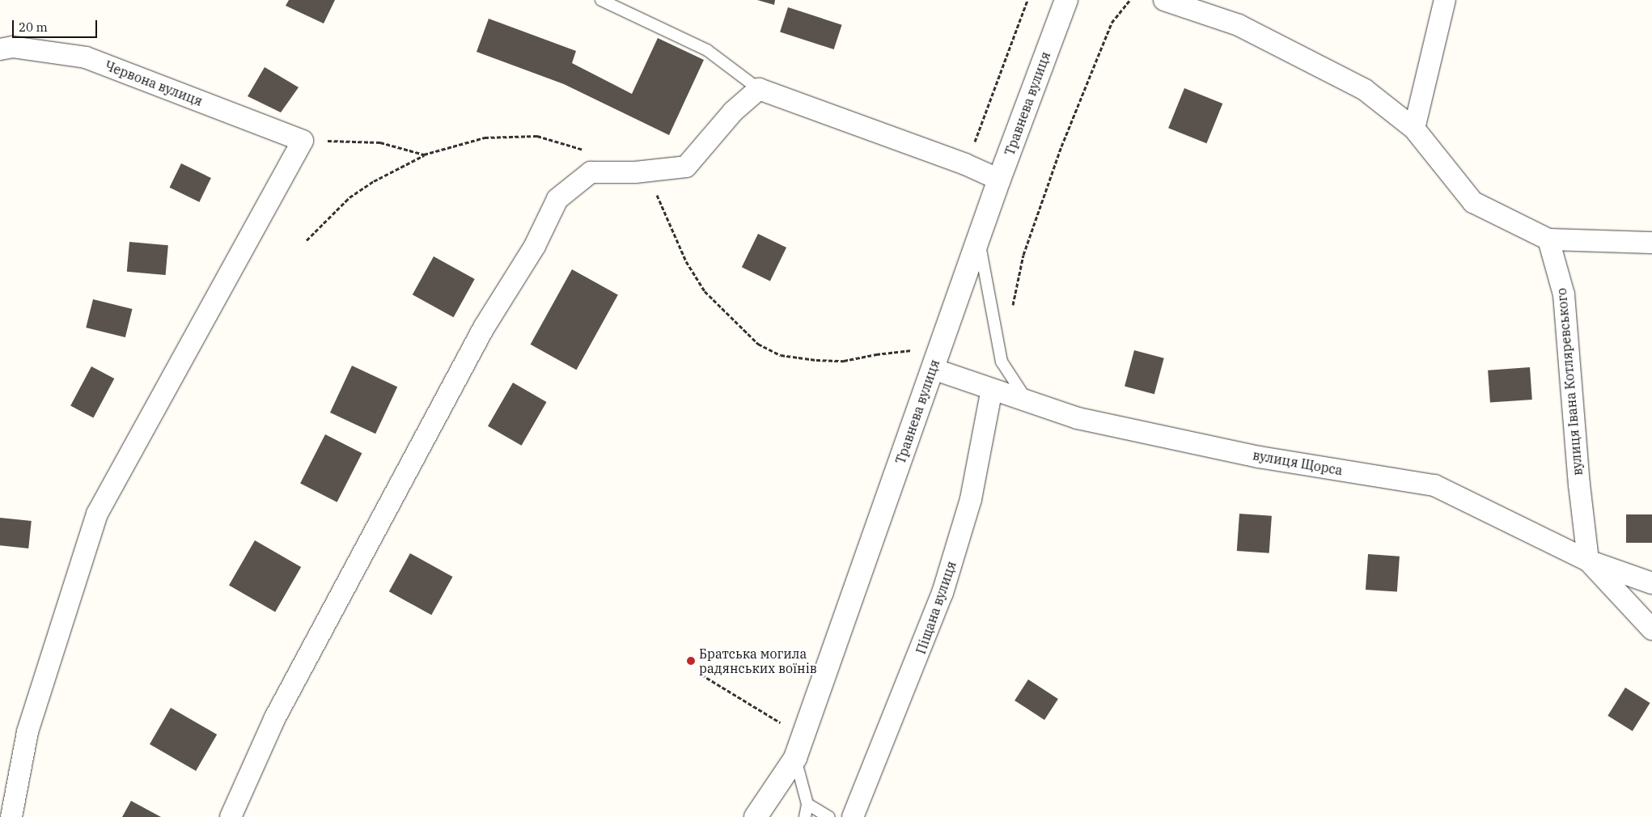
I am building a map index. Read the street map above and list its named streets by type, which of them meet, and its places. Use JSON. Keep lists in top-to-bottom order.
{
  "streets": {
    "street": [
      "Червона вулиця",
      "Травнева вулиця",
      "вулиця Івана Котляревського",
      "вулиця Щорса",
      "Піщана вулиця"
    ]
  },
  "crossings": [
    ["Травнева вулиця", "вулиця Щорса"],
    ["вулиця Івана Котляревського", "вулиця Щорса"],
    ["вулиця Щорса", "Піщана вулиця"]
  ],
  "places": ["Братська могила радянських воїнів"],
  "scale_bar": "20 m"
}
